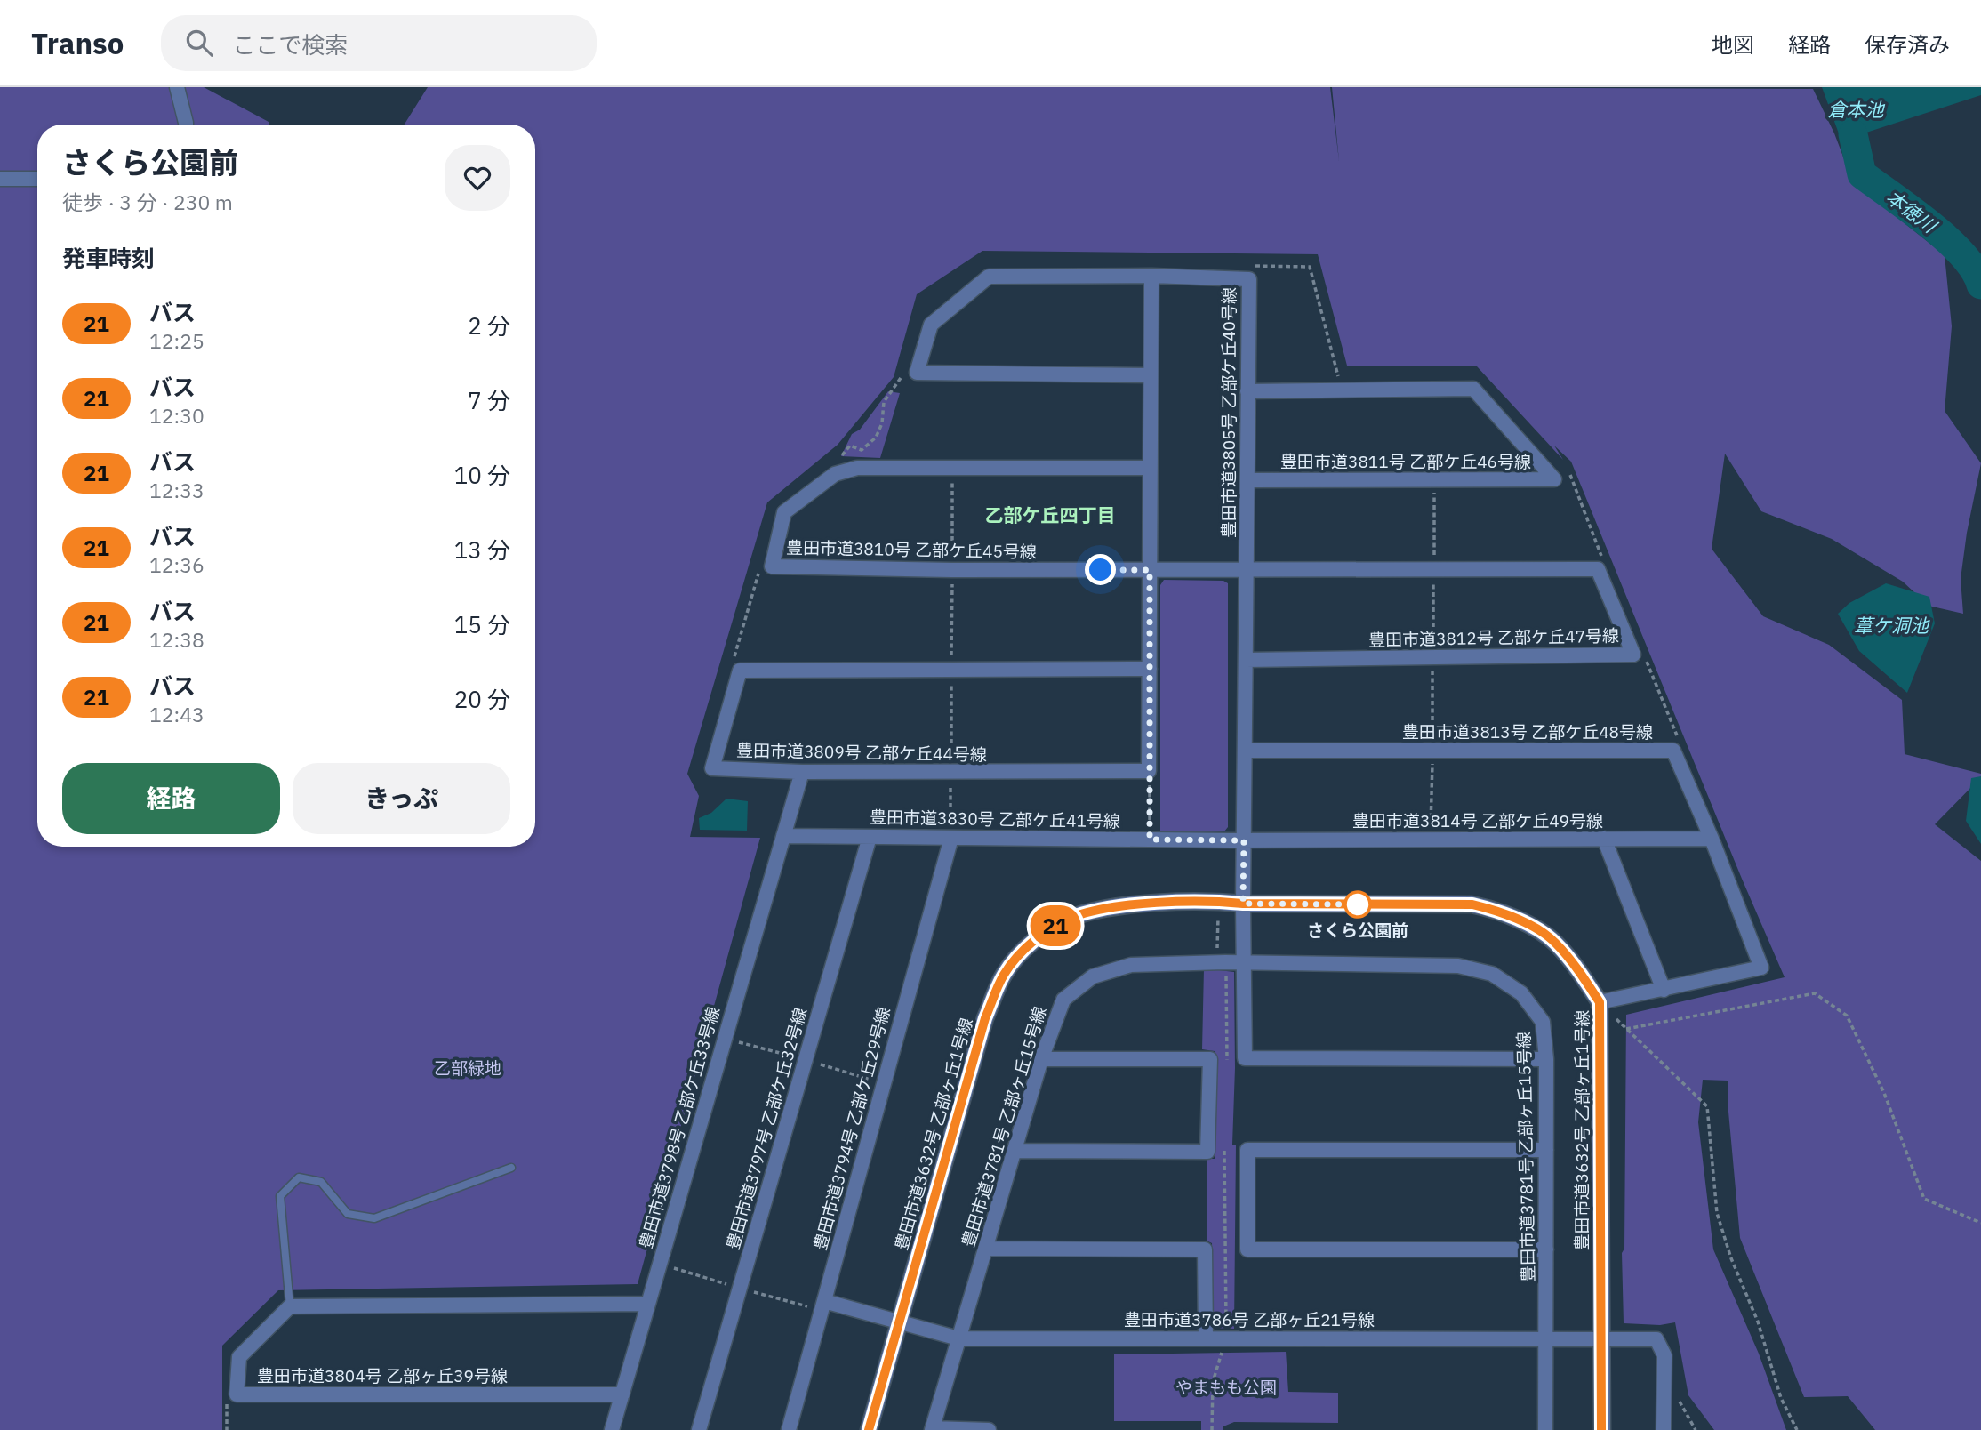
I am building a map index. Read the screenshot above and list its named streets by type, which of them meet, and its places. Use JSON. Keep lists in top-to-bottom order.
{
  "streets": {
    "street": [
      "豊田市道3805号 乙部ケ丘40号線",
      "豊田市道3811号 乙部ケ丘46号線",
      "豊田市道3810号 乙部ケ丘45号線",
      "豊田市道3812号 乙部ケ丘47号線",
      "豊田市道3813号 乙部ケ丘48号線",
      "豊田市道3809号 乙部ケ丘44号線",
      "豊田市道3830号 乙部ケ丘41号線",
      "豊田市道3814号 乙部ケ丘49号線",
      "豊田市道3781号 乙部ヶ丘15号線",
      "豊田市道3798号 乙部ケ丘33号線",
      "豊田市道3797号 乙部ケ丘32号線",
      "豊田市道3794号 乙部ケ丘29号線",
      "豊田市道3632号 乙部ヶ丘1号線",
      "豊田市道3786号 乙部ヶ丘21号線",
      "豊田市道3804号 乙部ヶ丘39号線"
    ]
  },
  "crossings": [
    ["豊田市道3805号 乙部ケ丘40号線", "豊田市道3811号 乙部ケ丘46号線"],
    ["豊田市道3805号 乙部ケ丘40号線", "豊田市道3810号 乙部ケ丘45号線"],
    ["豊田市道3805号 乙部ケ丘40号線", "豊田市道3812号 乙部ケ丘47号線"],
    ["豊田市道3805号 乙部ケ丘40号線", "豊田市道3813号 乙部ケ丘48号線"],
    ["豊田市道3805号 乙部ケ丘40号線", "豊田市道3830号 乙部ケ丘41号線"],
    ["豊田市道3805号 乙部ケ丘40号線", "豊田市道3814号 乙部ケ丘49号線"],
    ["豊田市道3805号 乙部ケ丘40号線", "豊田市道3781号 乙部ヶ丘15号線"],
    ["豊田市道3805号 乙部ケ丘40号線", "豊田市道3632号 乙部ヶ丘1号線"],
    ["豊田市道3810号 乙部ケ丘45号線", "豊田市道3812号 乙部ケ丘47号線"],
    ["豊田市道3813号 乙部ケ丘48号線", "豊田市道3814号 乙部ケ丘49号線"],
    ["豊田市道3813号 乙部ケ丘48号線", "豊田市道3632号 乙部ヶ丘1号線"],
    ["豊田市道3809号 乙部ケ丘44号線", "豊田市道3798号 乙部ケ丘33号線"],
    ["豊田市道3830号 乙部ケ丘41号線", "豊田市道3814号 乙部ケ丘49号線"],
    ["豊田市道3830号 乙部ケ丘41号線", "豊田市道3798号 乙部ケ丘33号線"],
    ["豊田市道3830号 乙部ケ丘41号線", "豊田市道3797号 乙部ケ丘32号線"],
    ["豊田市道3830号 乙部ケ丘41号線", "豊田市道3794号 乙部ケ丘29号線"],
    ["豊田市道3781号 乙部ヶ丘15号線", "豊田市道3786号 乙部ヶ丘21号線"],
    ["豊田市道3798号 乙部ケ丘33号線", "豊田市道3804号 乙部ヶ丘39号線"],
    ["豊田市道3794号 乙部ケ丘29号線", "豊田市道3786号 乙部ヶ丘21号線"],
    ["豊田市道3632号 乙部ヶ丘1号線", "豊田市道3786号 乙部ヶ丘21号線"]
  ],
  "districts": ["乙部ケ丘四丁目"],
  "water": ["倉本池", "本徳川", "葦ケ洞池"],
  "parks": ["乙部緑地", "やまもも公園"],
  "places": ["さくら公園前"],
  "lines": ["bus line 21"],
  "page": {
    "header": "Transo",
    "search": "ここで検索",
    "nav": ["地図", "経路", "保存済み"],
    "on_map": "21",
    "heading": [
      ["さくら公園前", "徒歩 · 3 分 · 230 m"],
      "発車時刻"
    ],
    "list": [
      {
        "mark": "21",
        "name": "バス",
        "note": "12:25",
        "value": "2 分"
      },
      {
        "mark": "21",
        "name": "バス",
        "note": "12:30",
        "value": "7 分"
      },
      {
        "mark": "21",
        "name": "バス",
        "note": "12:33",
        "value": "10 分"
      },
      {
        "mark": "21",
        "name": "バス",
        "note": "12:36",
        "value": "13 分"
      },
      {
        "mark": "21",
        "name": "バス",
        "note": "12:38",
        "value": "15 分"
      },
      {
        "mark": "21",
        "name": "バス",
        "note": "12:43",
        "value": "20 分"
      }
    ],
    "buttons": ["経路", "きっぷ"]
  }
}
